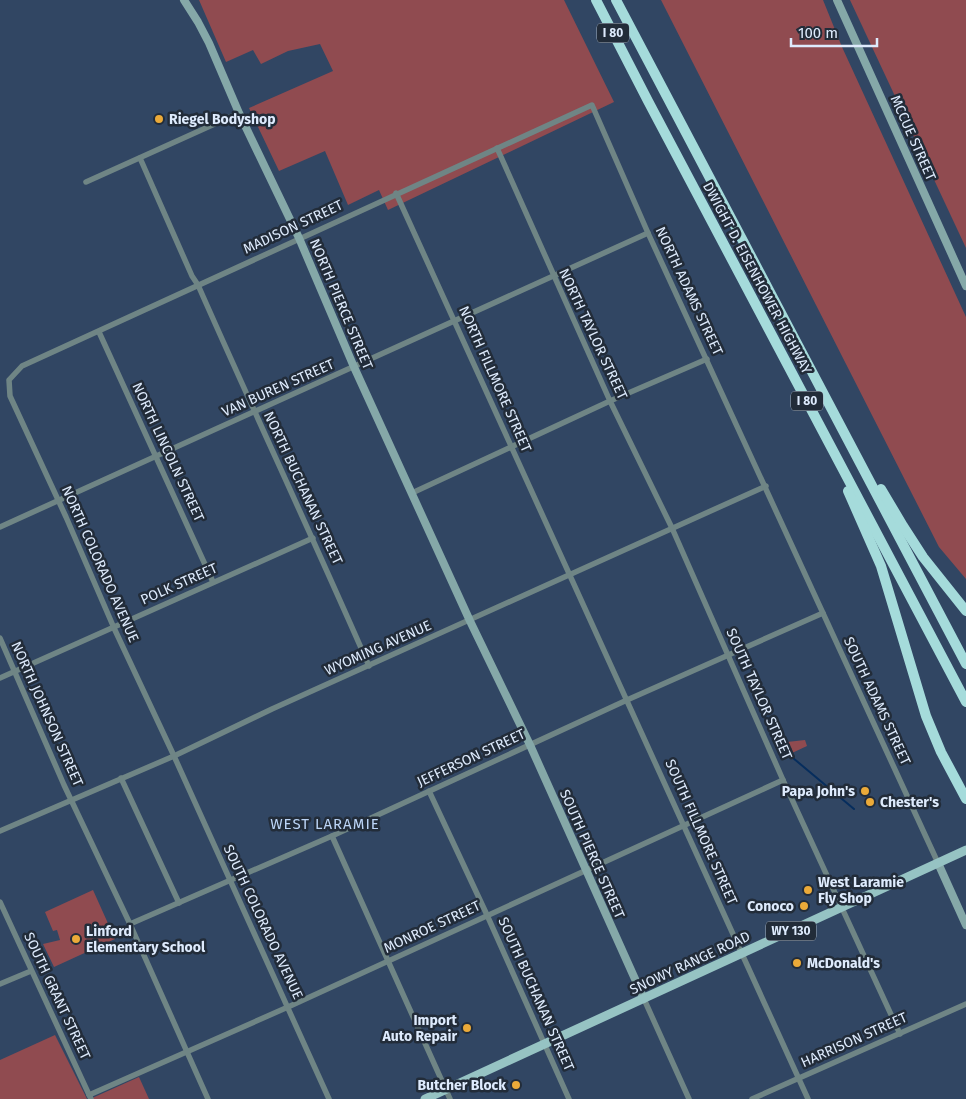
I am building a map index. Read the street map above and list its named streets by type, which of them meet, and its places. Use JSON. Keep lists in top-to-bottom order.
{
  "streets": {
    "highway": ["I 80", "DWIGHT D. EISENHOWER HIGHWAY"],
    "main road": [
      "MCCUE STREET",
      "NORTH PIERCE STREET",
      "SOUTH ADAMS STREET",
      "SOUTH PIERCE STREET",
      "WY 130",
      "SNOWY RANGE ROAD"
    ],
    "street": [
      "MADISON STREET",
      "NORTH ADAMS STREET",
      "NORTH TAYLOR STREET",
      "NORTH FILLMORE STREET",
      "VAN BUREN STREET",
      "NORTH LINCOLN STREET",
      "NORTH BUCHANAN STREET",
      "NORTH COLORADO AVENUE",
      "POLK STREET",
      "WYOMING AVENUE",
      "SOUTH TAYLOR STREET",
      "NORTH JOHNSON STREET",
      "JEFFERSON STREET",
      "SOUTH FILLMORE STREET",
      "SOUTH COLORADO AVENUE",
      "MONROE STREET",
      "SOUTH BUCHANAN STREET",
      "SOUTH GRANT STREET",
      "HARRISON STREET"
    ]
  },
  "crossings": [
    ["MADISON STREET", "NORTH ADAMS STREET"],
    ["MADISON STREET", "NORTH PIERCE STREET"],
    ["MADISON STREET", "NORTH TAYLOR STREET"],
    ["MADISON STREET", "NORTH FILLMORE STREET"],
    ["MADISON STREET", "NORTH LINCOLN STREET"],
    ["MADISON STREET", "NORTH BUCHANAN STREET"],
    ["MADISON STREET", "NORTH COLORADO AVENUE"],
    ["NORTH ADAMS STREET", "VAN BUREN STREET"],
    ["NORTH ADAMS STREET", "WYOMING AVENUE"],
    ["NORTH ADAMS STREET", "SOUTH ADAMS STREET"],
    ["NORTH PIERCE STREET", "VAN BUREN STREET"],
    ["NORTH PIERCE STREET", "WYOMING AVENUE"],
    ["NORTH PIERCE STREET", "SOUTH PIERCE STREET"],
    ["NORTH TAYLOR STREET", "VAN BUREN STREET"],
    ["NORTH TAYLOR STREET", "WYOMING AVENUE"],
    ["NORTH TAYLOR STREET", "SOUTH TAYLOR STREET"],
    ["NORTH FILLMORE STREET", "VAN BUREN STREET"],
    ["NORTH FILLMORE STREET", "WYOMING AVENUE"],
    ["NORTH FILLMORE STREET", "SOUTH FILLMORE STREET"],
    ["VAN BUREN STREET", "NORTH LINCOLN STREET"],
    ["VAN BUREN STREET", "NORTH BUCHANAN STREET"],
    ["VAN BUREN STREET", "NORTH COLORADO AVENUE"],
    ["NORTH LINCOLN STREET", "POLK STREET"],
    ["NORTH BUCHANAN STREET", "POLK STREET"],
    ["NORTH BUCHANAN STREET", "WYOMING AVENUE"],
    ["NORTH COLORADO AVENUE", "POLK STREET"],
    ["NORTH COLORADO AVENUE", "WYOMING AVENUE"],
    ["NORTH COLORADO AVENUE", "SOUTH COLORADO AVENUE"],
    ["POLK STREET", "NORTH JOHNSON STREET"],
    ["WYOMING AVENUE", "SOUTH TAYLOR STREET"],
    ["WYOMING AVENUE", "SOUTH ADAMS STREET"],
    ["WYOMING AVENUE", "NORTH JOHNSON STREET"],
    ["WYOMING AVENUE", "SOUTH FILLMORE STREET"],
    ["WYOMING AVENUE", "SOUTH PIERCE STREET"],
    ["WYOMING AVENUE", "SOUTH COLORADO AVENUE"],
    ["SOUTH TAYLOR STREET", "JEFFERSON STREET"],
    ["SOUTH TAYLOR STREET", "MONROE STREET"],
    ["SOUTH TAYLOR STREET", "SNOWY RANGE ROAD"],
    ["SOUTH TAYLOR STREET", "HARRISON STREET"],
    ["SOUTH ADAMS STREET", "JEFFERSON STREET"],
    ["SOUTH ADAMS STREET", "SNOWY RANGE ROAD"],
    ["NORTH JOHNSON STREET", "JEFFERSON STREET"],
    ["NORTH JOHNSON STREET", "MONROE STREET"],
    ["JEFFERSON STREET", "SOUTH FILLMORE STREET"],
    ["JEFFERSON STREET", "SOUTH PIERCE STREET"],
    ["JEFFERSON STREET", "SOUTH COLORADO AVENUE"],
    ["JEFFERSON STREET", "SOUTH BUCHANAN STREET"],
    ["SOUTH FILLMORE STREET", "MONROE STREET"],
    ["SOUTH FILLMORE STREET", "SNOWY RANGE ROAD"],
    ["SOUTH FILLMORE STREET", "HARRISON STREET"],
    ["SOUTH PIERCE STREET", "MONROE STREET"],
    ["SOUTH PIERCE STREET", "SNOWY RANGE ROAD"],
    ["SOUTH COLORADO AVENUE", "MONROE STREET"],
    ["MONROE STREET", "SOUTH BUCHANAN STREET"],
    ["MONROE STREET", "SOUTH GRANT STREET"],
    ["SNOWY RANGE ROAD", "SOUTH BUCHANAN STREET"]
  ],
  "districts": ["WEST LARAMIE"],
  "places": [
    "Riegel Bodyshop",
    "Papa John's",
    "Chester's",
    "West Laramie Fly Shop",
    "Conoco",
    "Linford Elementary School",
    "McDonald's",
    "Import Auto Repair",
    "Butcher Block"
  ],
  "scale_bar": "100 m"
}
